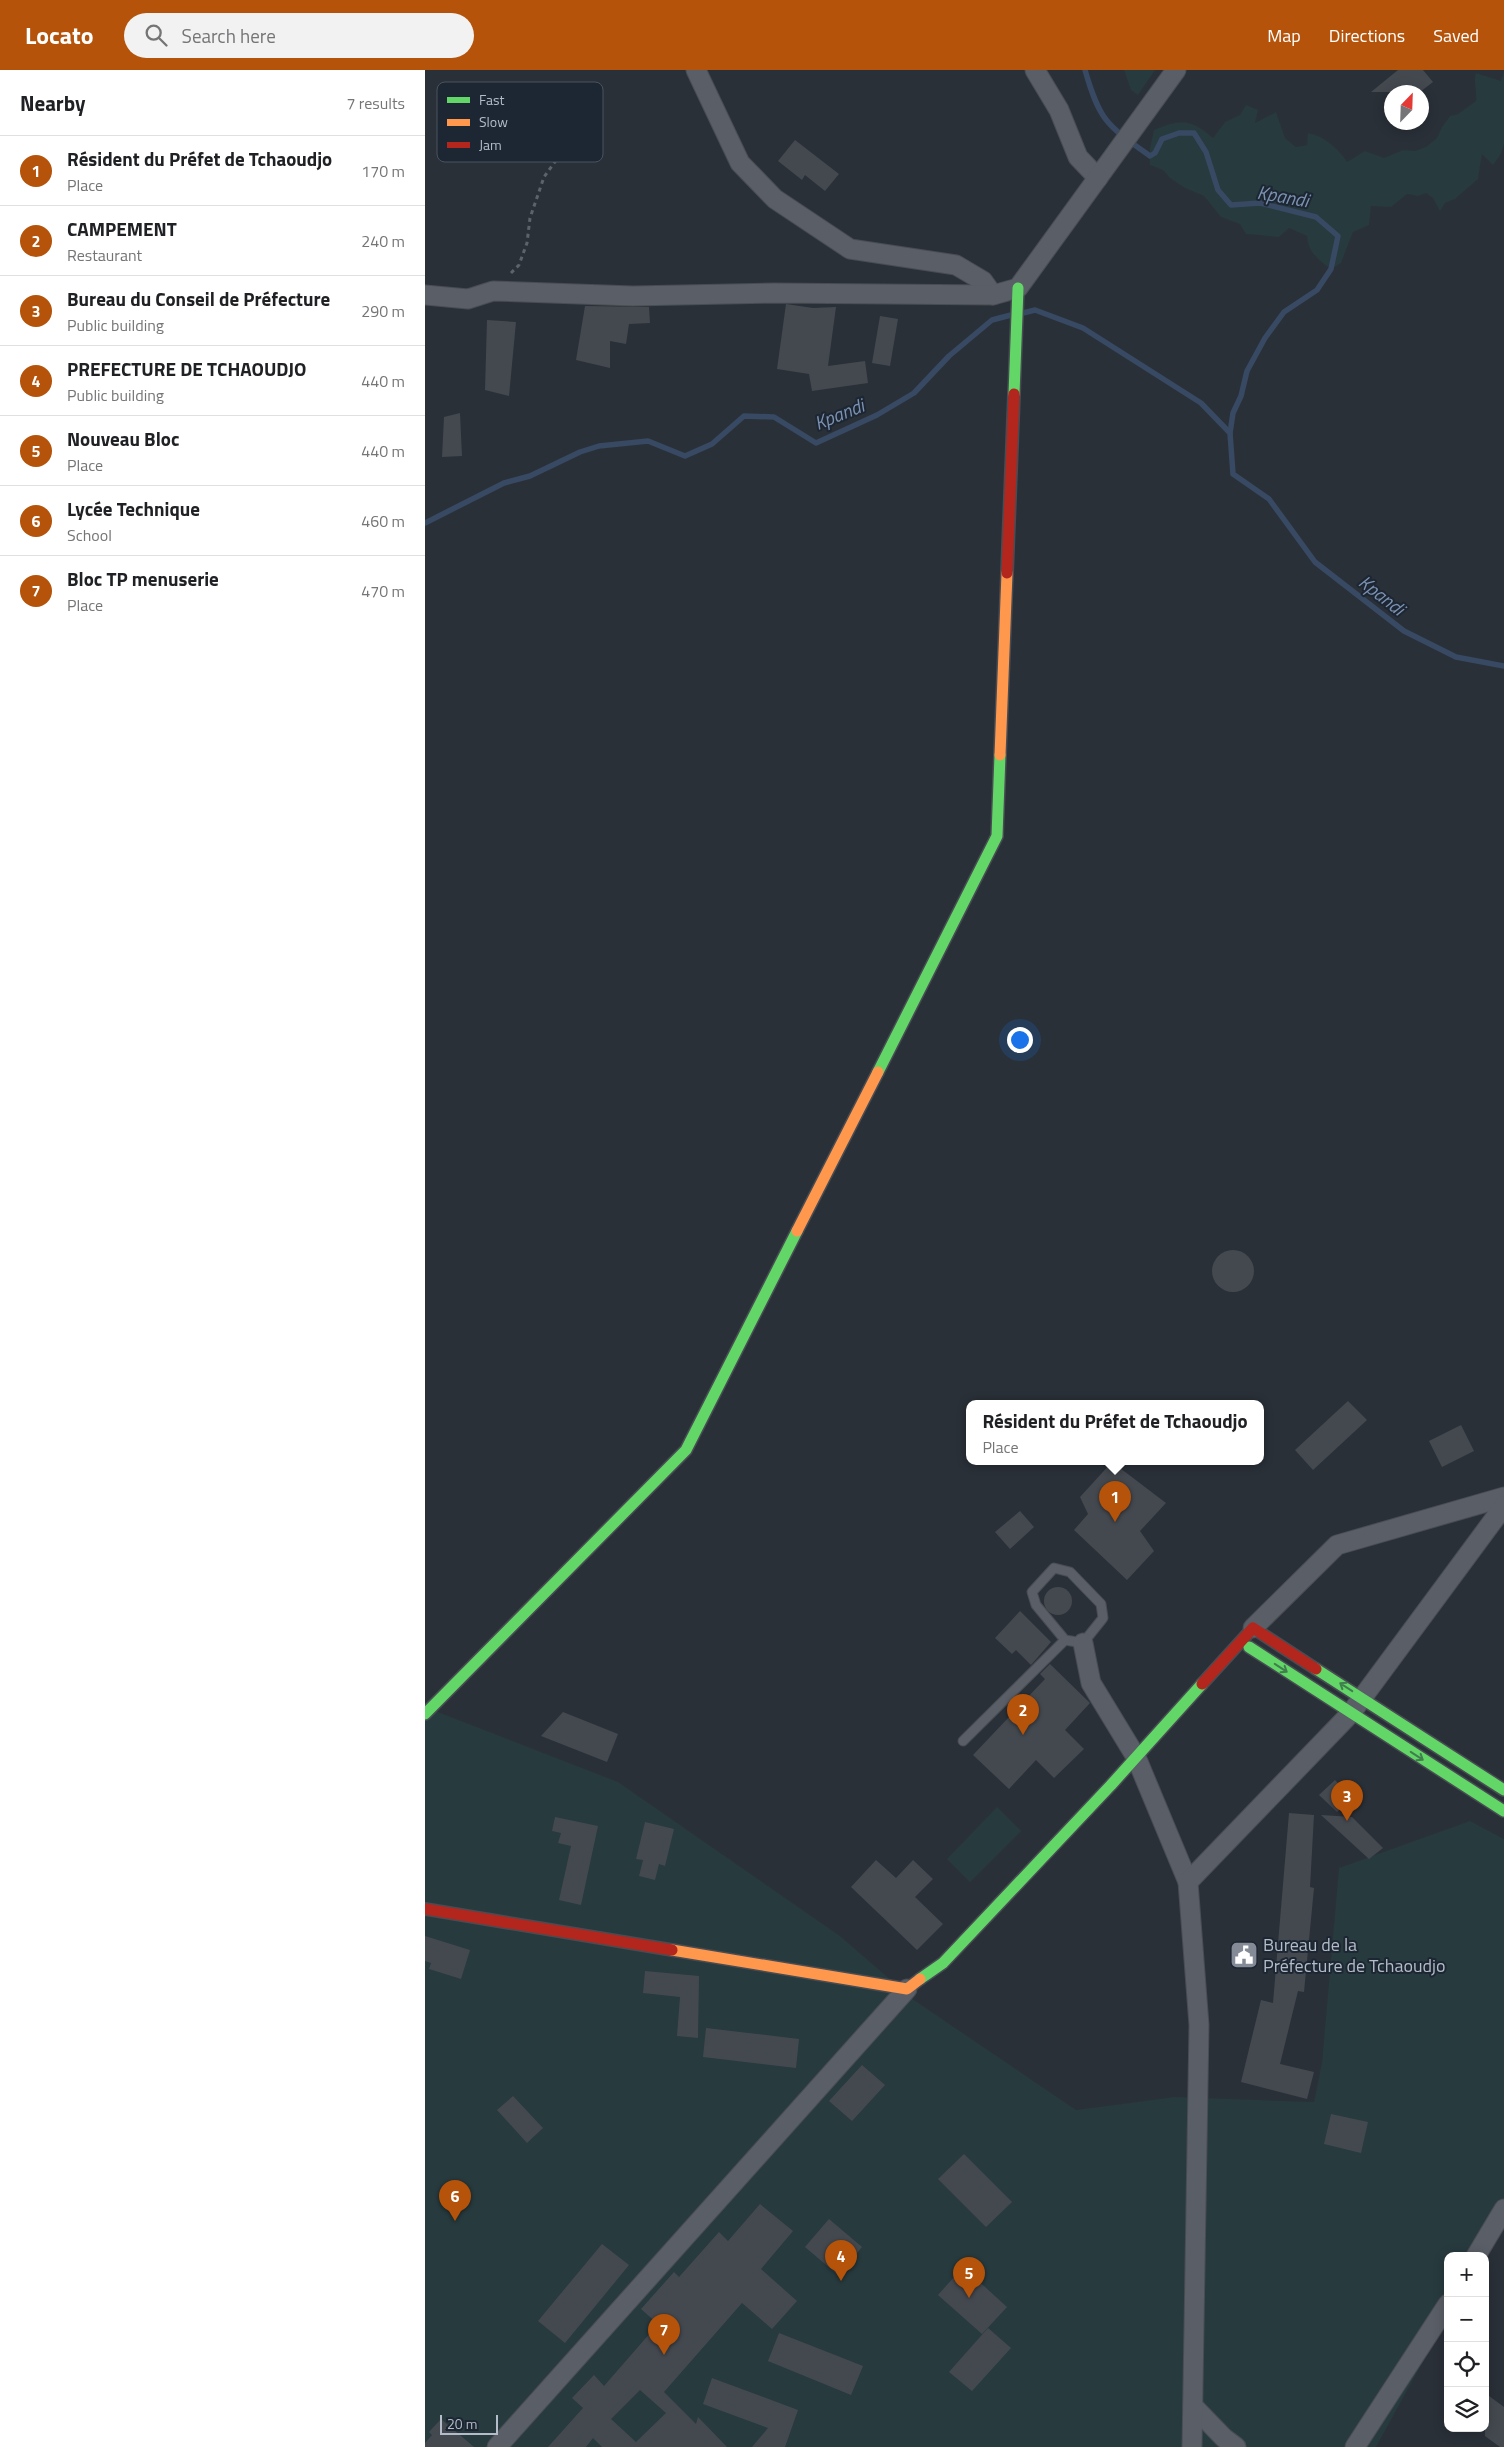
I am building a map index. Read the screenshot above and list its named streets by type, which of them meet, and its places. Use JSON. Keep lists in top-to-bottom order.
{
  "water": ["Kpandi"],
  "places": {
    "public building": ["Bureau de la Préfecture de Tchaoudjo"]
  },
  "legend": ["Fast", "Slow", "Jam"],
  "scale_bar": "20 m",
  "north": "top right",
  "page": {
    "header": "Locato",
    "search": "Search here",
    "nav": ["Map", "Directions", "Saved"],
    "heading": ["Nearby", "7 results"],
    "list": [
      {
        "mark": "1",
        "name": "Résident du Préfet de Tchaoudjo",
        "note": "Place",
        "value": "170 m"
      },
      {
        "mark": "2",
        "name": "CAMPEMENT",
        "note": "Restaurant",
        "value": "240 m"
      },
      {
        "mark": "3",
        "name": "Bureau du Conseil de Préfecture",
        "note": "Public building",
        "value": "290 m"
      },
      {
        "mark": "4",
        "name": "PREFECTURE DE TCHAOUDJO",
        "note": "Public building",
        "value": "440 m"
      },
      {
        "mark": "5",
        "name": "Nouveau Bloc",
        "note": "Place",
        "value": "440 m"
      },
      {
        "mark": "6",
        "name": "Lycée Technique",
        "note": "School",
        "value": "460 m"
      },
      {
        "mark": "7",
        "name": "Bloc TP menuserie",
        "note": "Place",
        "value": "470 m"
      }
    ],
    "popup": ["Résident du Préfet de Tchaoudjo", "Place"],
    "pins": [
      "1",
      "2",
      "3",
      "6",
      "4",
      "5",
      "7"
    ],
    "map_buttons": ["+", "−"],
    "scale": "20 m"
  }
}
